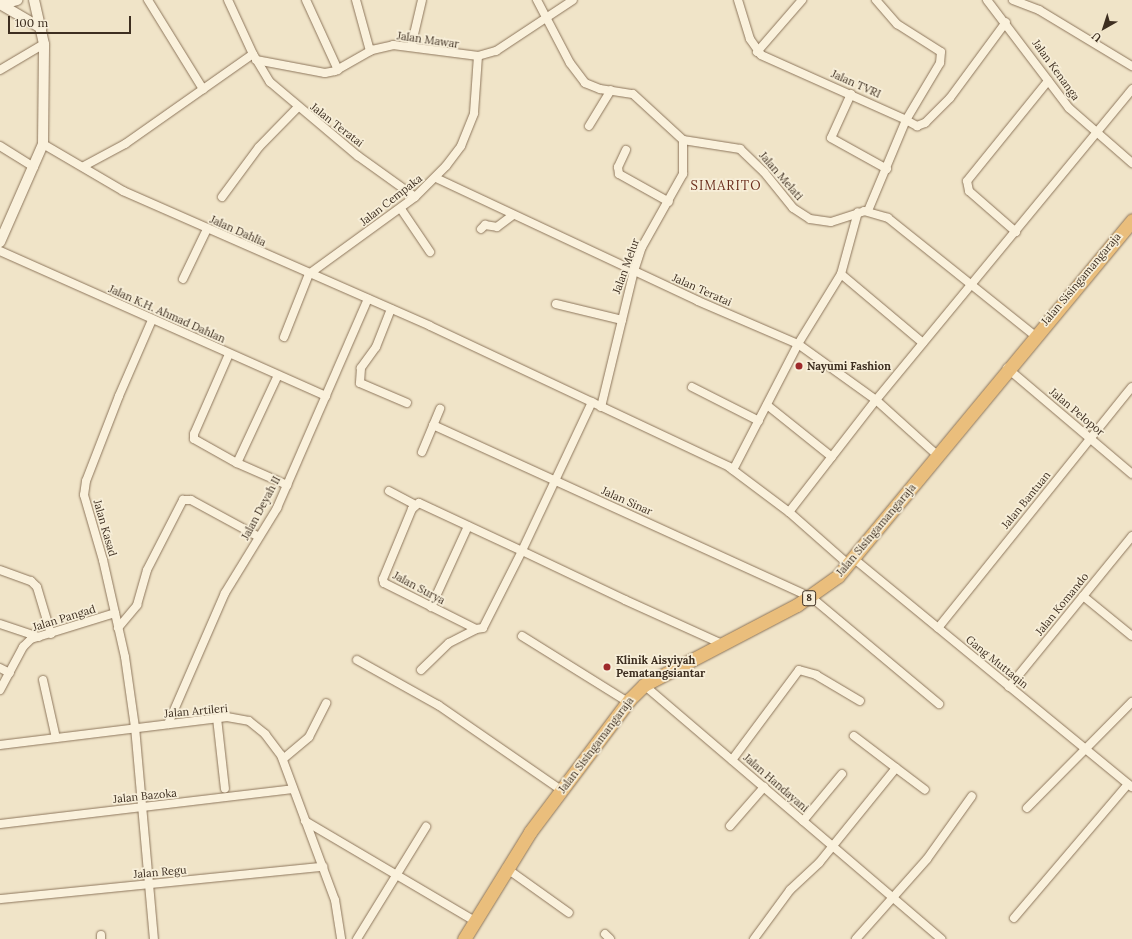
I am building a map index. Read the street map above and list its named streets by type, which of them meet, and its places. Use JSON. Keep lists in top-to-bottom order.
{
  "streets": {
    "highway": ["Jalan Sisingamangaraja", "8"],
    "street": [
      "Jalan Mawar",
      "Jalan Kenanga",
      "Jalan TVRI",
      "Jalan Teratai",
      "Jalan Melati",
      "Jalan Cempaka",
      "Jalan Dahlia",
      "Jalan Melur",
      "Jalan K.H. Ahmad Dahlan",
      "Jalan Pelopor",
      "Jalan Bantuan",
      "Jalan Sinar",
      "Jalan Deyah II",
      "Jalan Kasad",
      "Jalan Surya",
      "Jalan Komando",
      "Jalan Pangad",
      "Gang Muttaqin",
      "Jalan Artileri",
      "Jalan Handayani",
      "Jalan Bazoka",
      "Jalan Regu"
    ]
  },
  "crossings": [
    ["Jalan Mawar", "Jalan Teratai"],
    ["Jalan Mawar", "Jalan Cempaka"],
    ["Jalan Kenanga", "Jalan TVRI"],
    ["Jalan Teratai", "Jalan Cempaka"],
    ["Jalan Teratai", "Jalan Melur"],
    ["Jalan Teratai", "Jalan Sisingamangaraja"],
    ["Jalan Melati", "Jalan Melur"],
    ["Jalan Melati", "Jalan Sisingamangaraja"],
    ["Jalan Cempaka", "Jalan Dahlia"],
    ["Jalan Dahlia", "Jalan Melur"],
    ["Jalan Dahlia", "Jalan Deyah II"],
    ["Jalan Dahlia", "Gang Muttaqin"],
    ["Jalan Melur", "Gang Muttaqin"],
    ["Jalan Sisingamangaraja", "Jalan Pelopor"],
    ["Jalan Sisingamangaraja", "Jalan Sinar"],
    ["Jalan Sisingamangaraja", "Gang Muttaqin"],
    ["Jalan Sisingamangaraja", "Jalan Handayani"],
    ["Jalan K.H. Ahmad Dahlan", "Jalan Deyah II"],
    ["Jalan K.H. Ahmad Dahlan", "Jalan Kasad"],
    ["Jalan Pelopor", "Jalan Bantuan"],
    ["Jalan Bantuan", "Gang Muttaqin"],
    ["Jalan Deyah II", "Jalan Artileri"],
    ["Jalan Kasad", "Jalan Pangad"],
    ["Jalan Kasad", "Jalan Artileri"],
    ["Jalan Kasad", "Jalan Bazoka"],
    ["Jalan Kasad", "Jalan Regu"],
    ["Jalan Komando", "Gang Muttaqin"],
    ["Jalan Artileri", "Jalan Bazoka"],
    ["Jalan Artileri", "Jalan Regu"]
  ],
  "districts": ["SIMARITO"],
  "places": ["Nayumi Fashion", "Klinik Aisyiyah Pematangsiantar"],
  "scale_bar": "100 m",
  "north": "bottom left"
}
